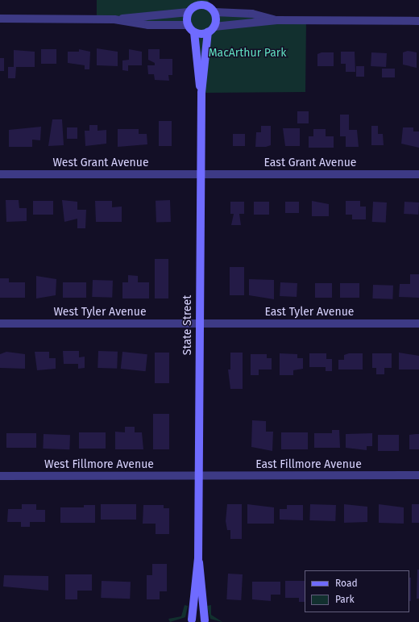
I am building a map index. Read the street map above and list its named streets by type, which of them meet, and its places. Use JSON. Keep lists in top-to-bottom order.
{
  "streets": {
    "main road": ["State Street"],
    "street": [
      "West Grant Avenue",
      "East Grant Avenue",
      "West Tyler Avenue",
      "East Tyler Avenue",
      "West Fillmore Avenue",
      "East Fillmore Avenue"
    ]
  },
  "crossings": [
    ["West Grant Avenue", "East Grant Avenue"],
    ["West Grant Avenue", "State Street"],
    ["East Grant Avenue", "State Street"],
    ["West Tyler Avenue", "East Tyler Avenue"],
    ["West Tyler Avenue", "State Street"],
    ["East Tyler Avenue", "State Street"],
    ["State Street", "West Fillmore Avenue"],
    ["State Street", "East Fillmore Avenue"],
    ["West Fillmore Avenue", "East Fillmore Avenue"]
  ],
  "parks": ["MacArthur Park"],
  "legend": ["Road", "Park"]
}
